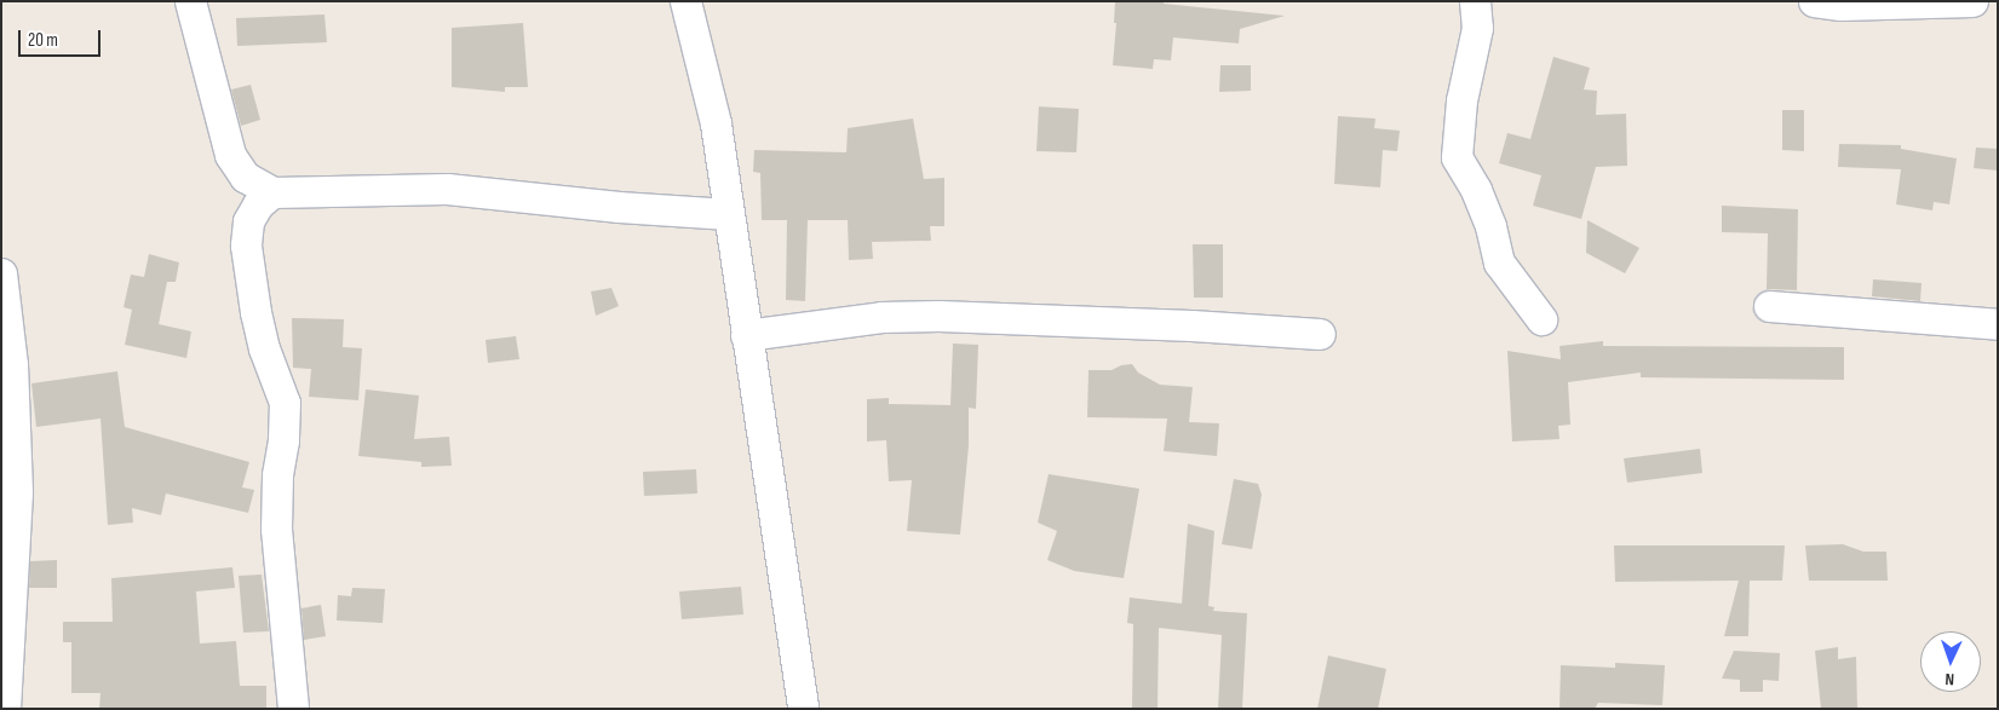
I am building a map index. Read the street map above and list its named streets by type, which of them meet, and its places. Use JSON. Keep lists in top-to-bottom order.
{
  "scale_bar": "20 m",
  "north": "bottom"
}
